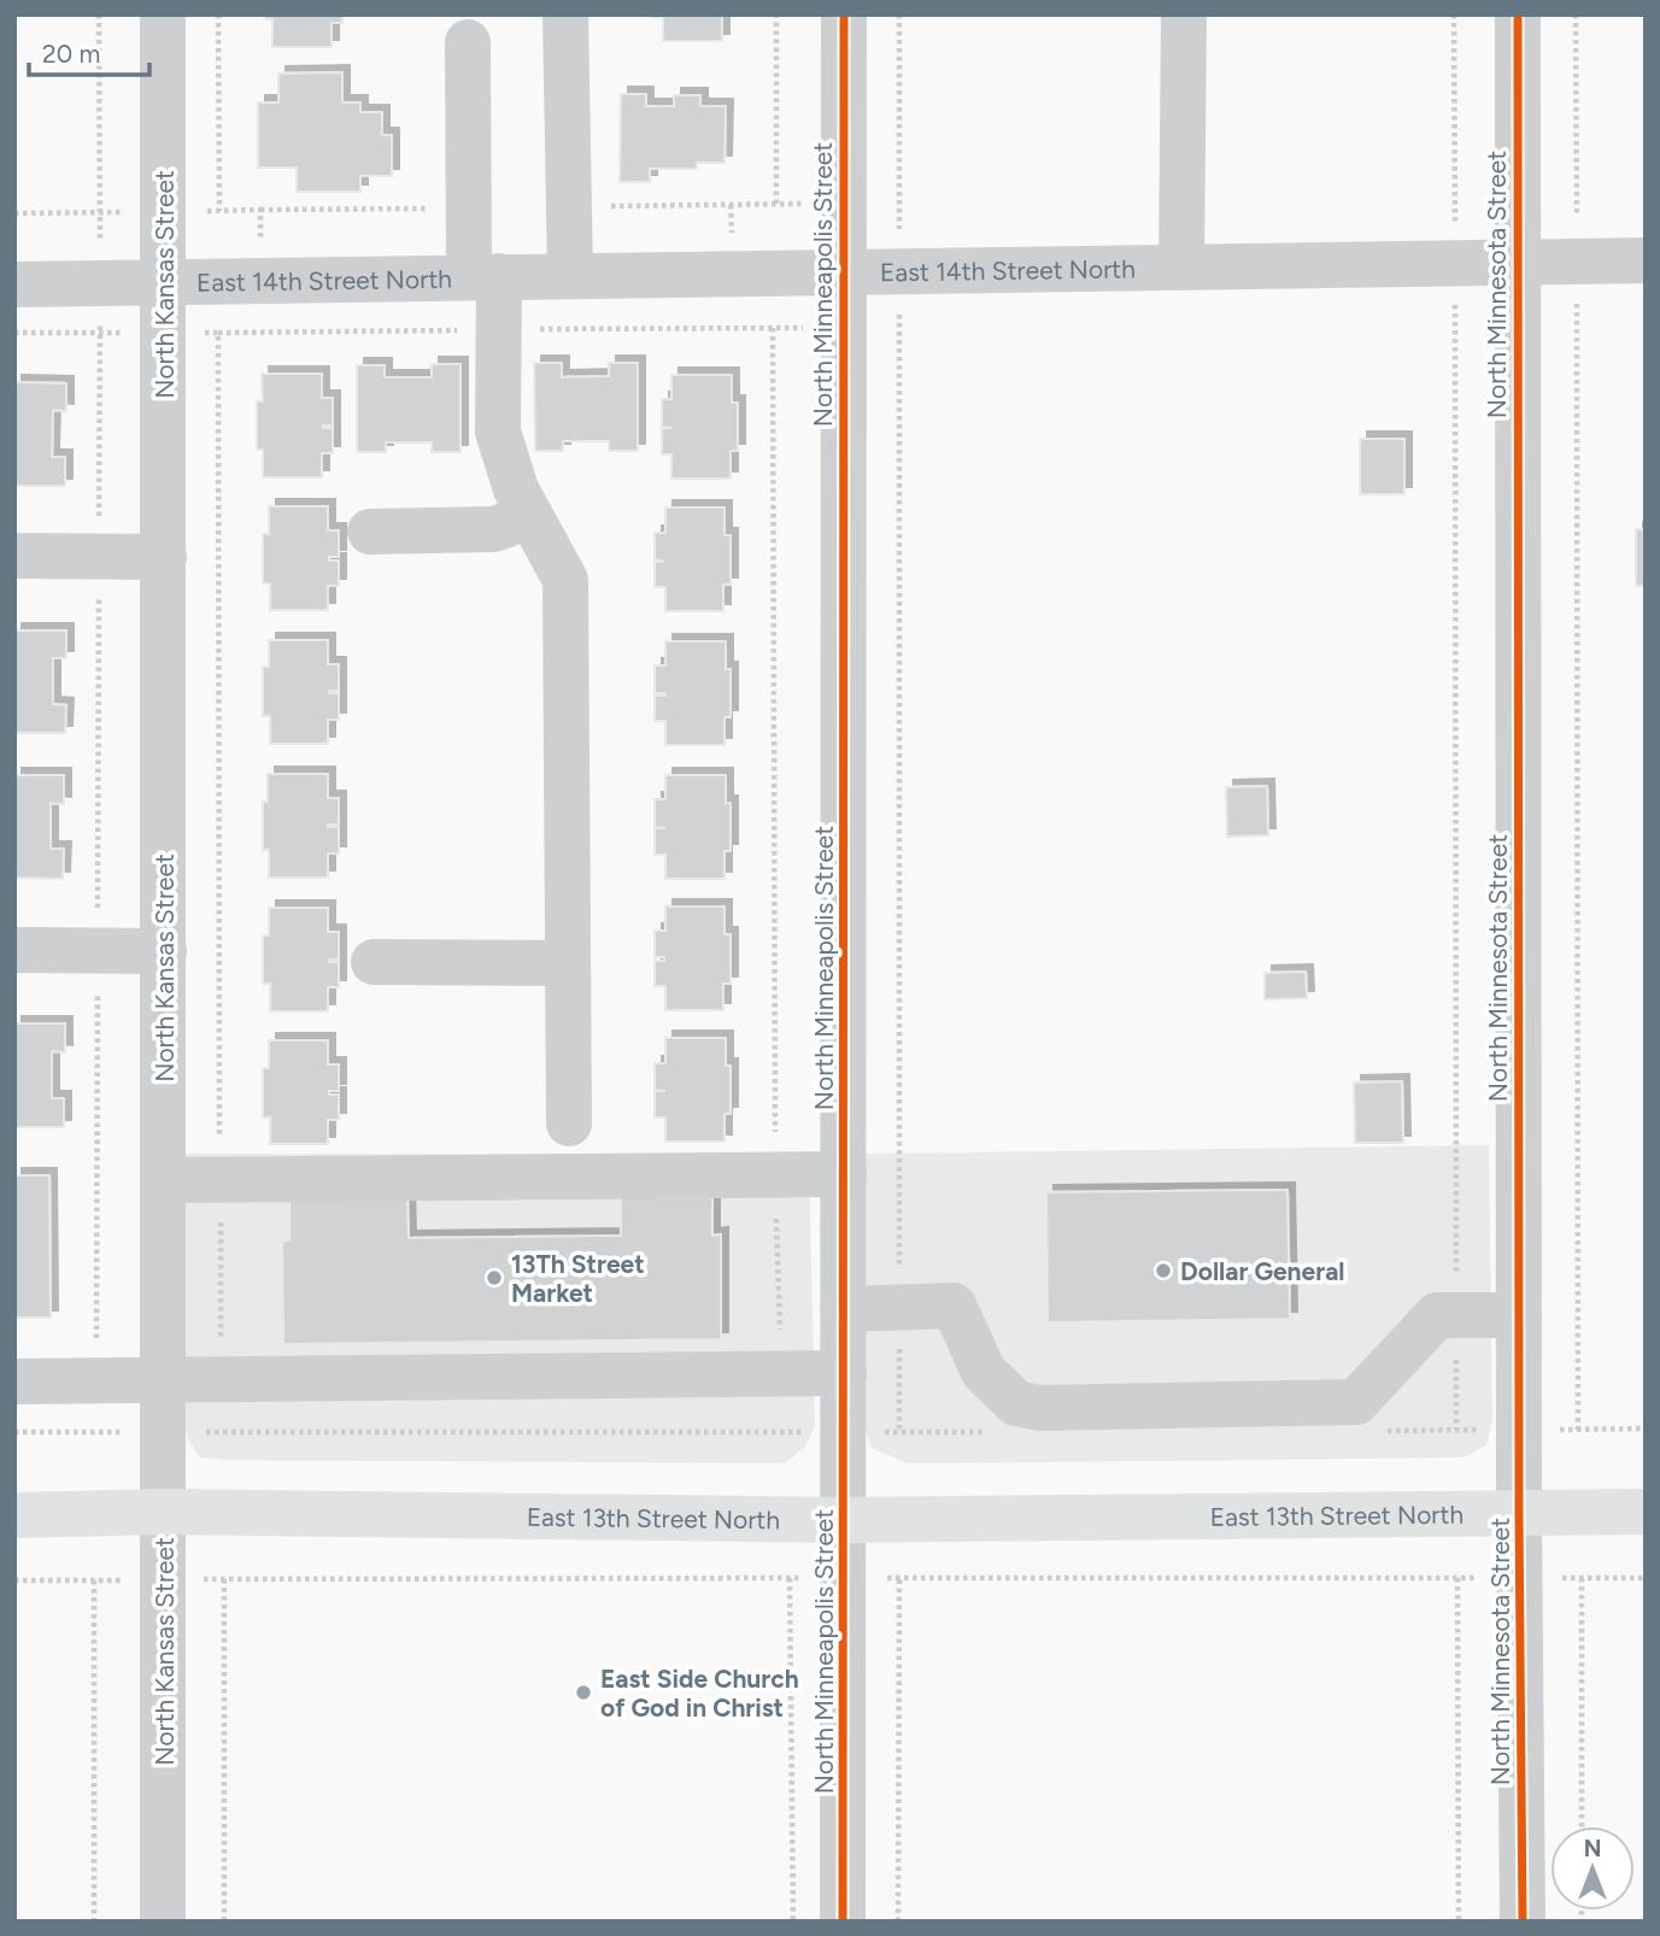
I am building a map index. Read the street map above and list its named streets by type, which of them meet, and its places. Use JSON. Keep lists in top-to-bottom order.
{
  "streets": {
    "main road": ["East 13th Street North"],
    "street": [
      "East 14th Street North",
      "North Kansas Street",
      "North Minneapolis Street",
      "North Minnesota Street"
    ]
  },
  "crossings": [
    ["East 14th Street North", "North Kansas Street"],
    ["East 14th Street North", "North Minneapolis Street"],
    ["East 14th Street North", "North Minnesota Street"],
    ["North Kansas Street", "East 13th Street North"],
    ["North Minneapolis Street", "East 13th Street North"],
    ["North Minnesota Street", "East 13th Street North"]
  ],
  "places": ["Dollar General", "13Th Street Market", "East Side Church of God in Christ"],
  "scale_bar": "20 m",
  "north": "top"
}
